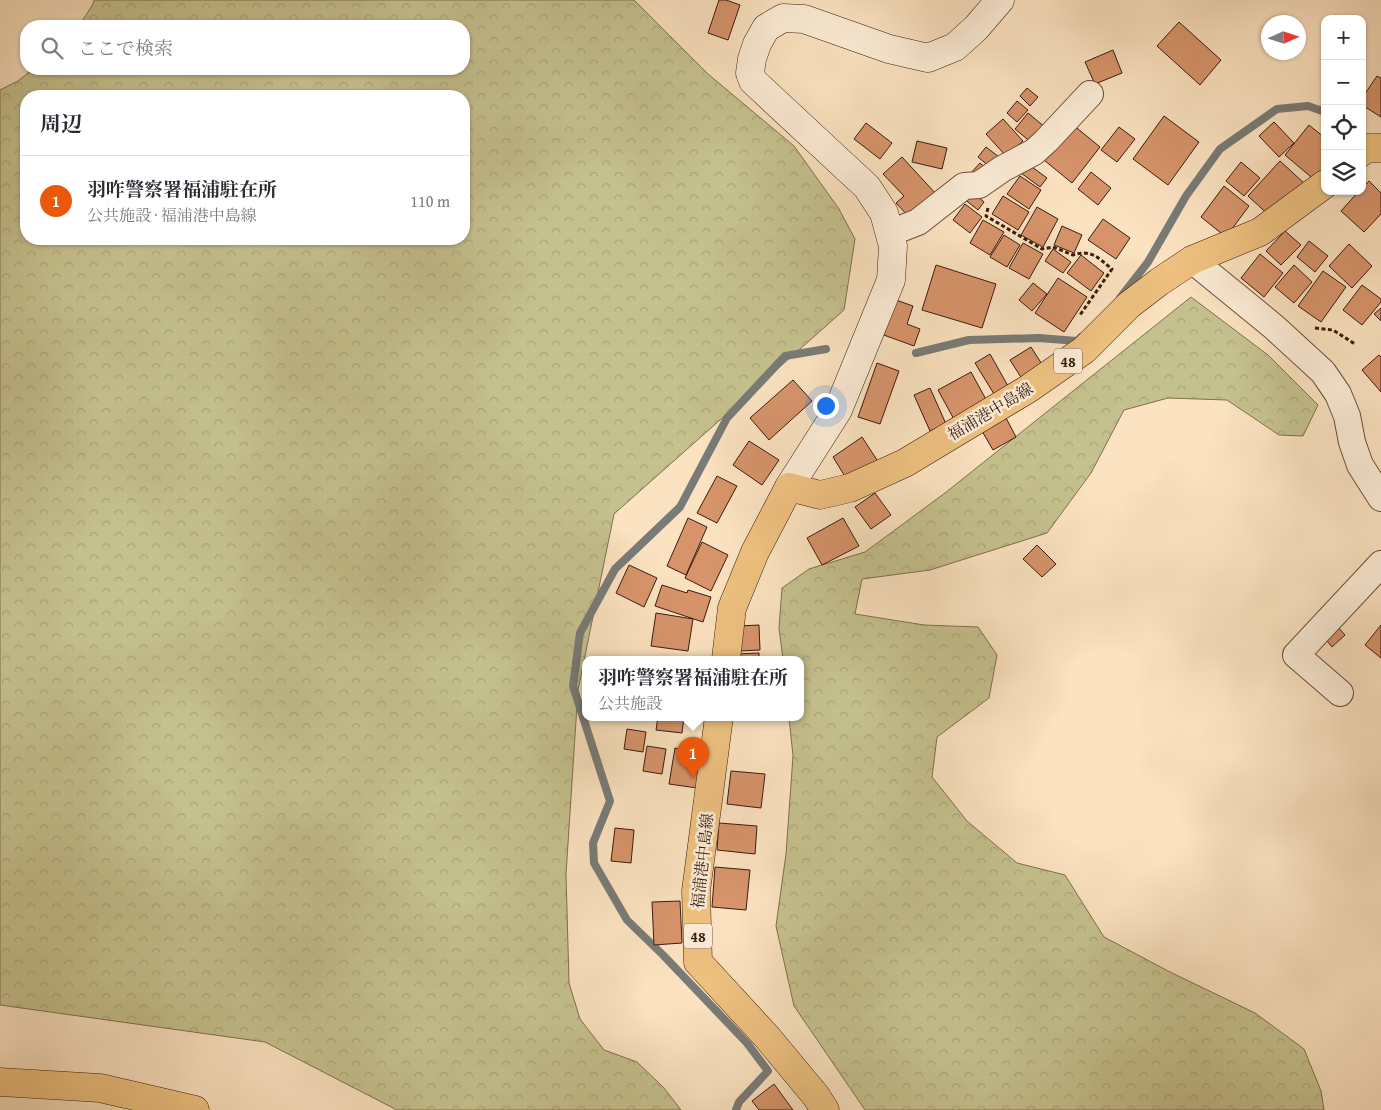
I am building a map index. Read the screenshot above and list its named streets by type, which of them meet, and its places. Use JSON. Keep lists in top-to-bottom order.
{
  "streets": {
    "main road": ["48", "福浦港中島線"]
  },
  "north": "right",
  "page": {
    "map_buttons": ["+", "−"],
    "search": "ここで検索",
    "heading": "周辺",
    "list": [
      {
        "mark": "1",
        "name": "羽咋警察署福浦駐在所",
        "note": "公共施設 · 福浦港中島線",
        "value": "110 m"
      }
    ],
    "popup": ["羽咋警察署福浦駐在所", "公共施設"],
    "pins": "1"
  }
}
